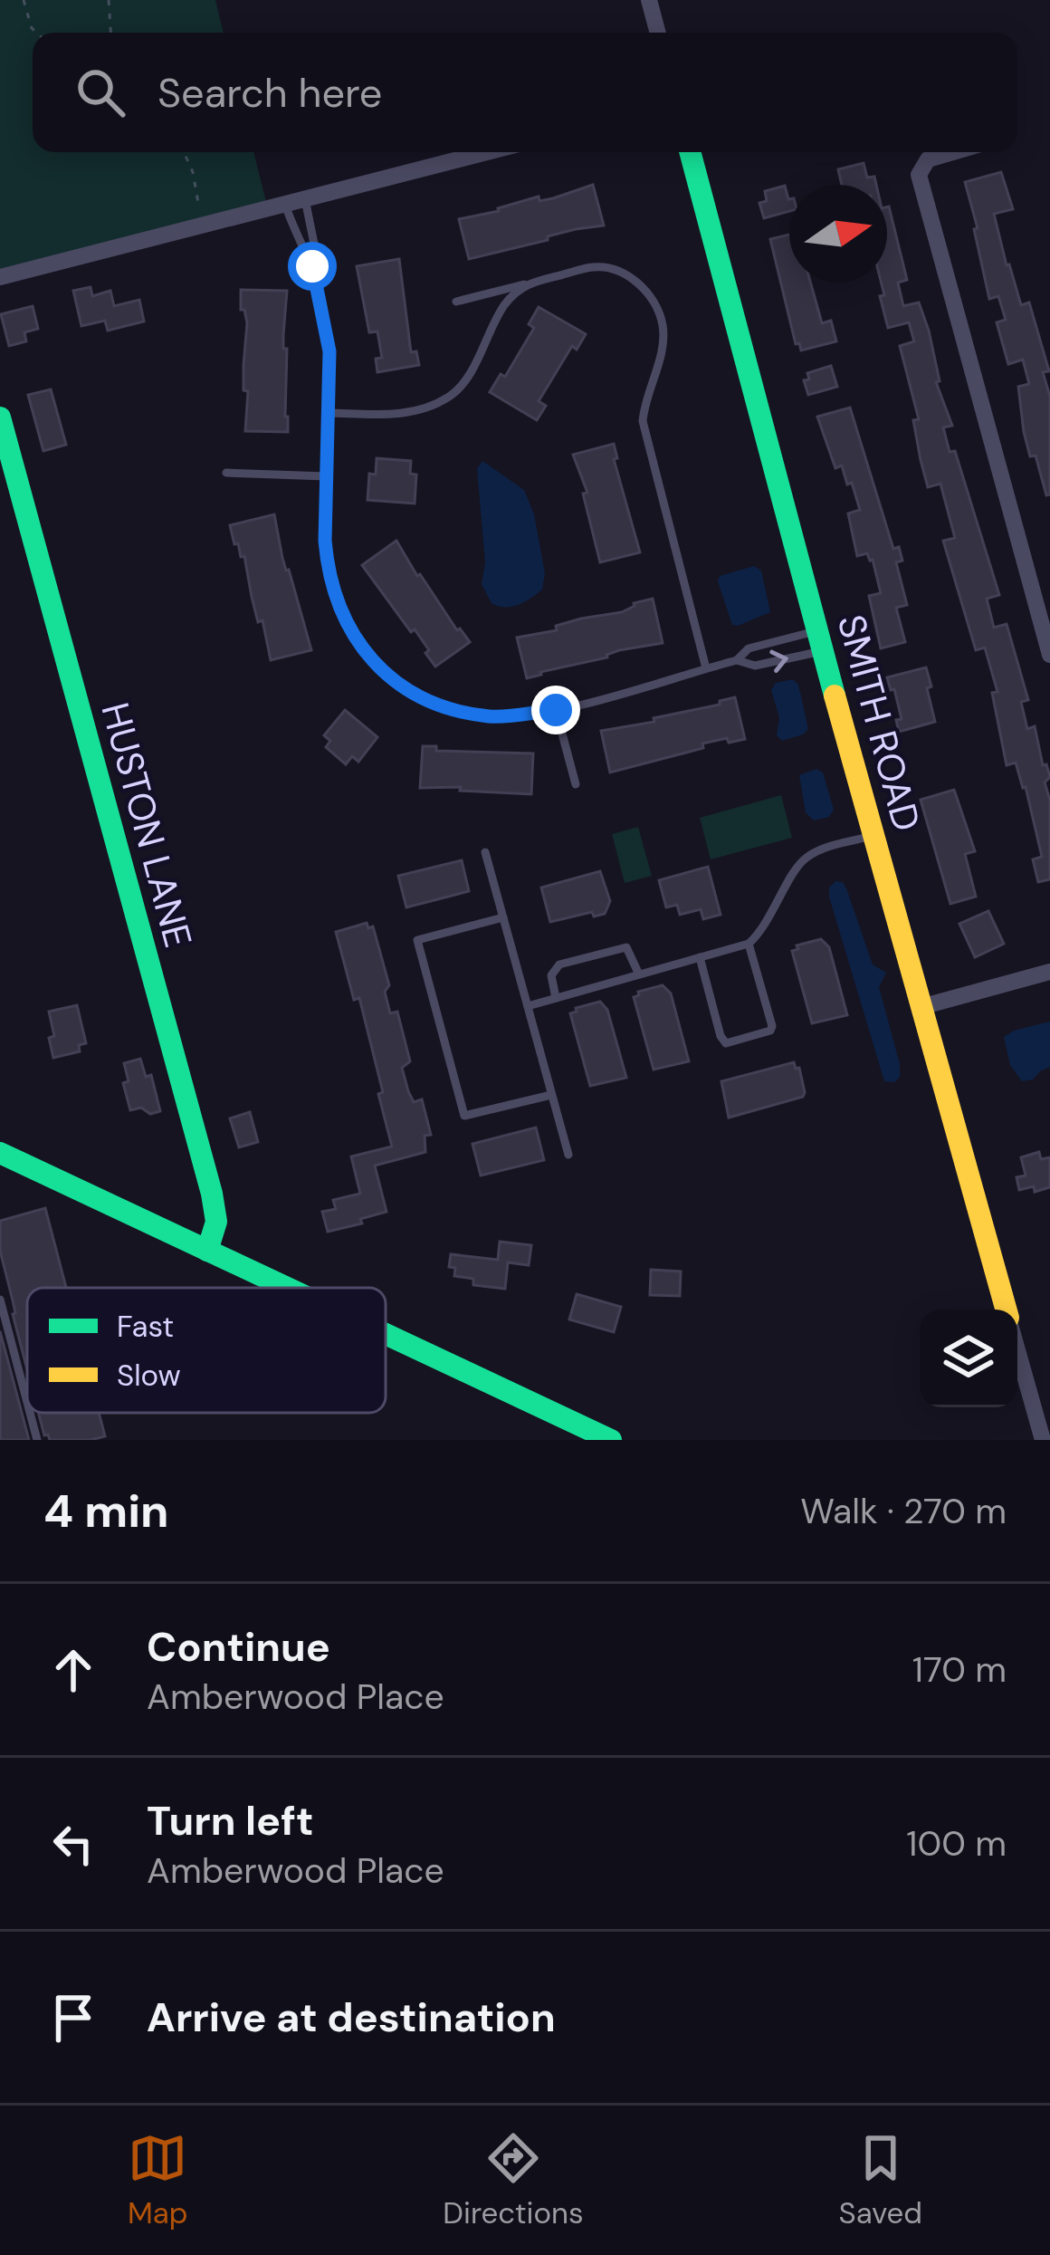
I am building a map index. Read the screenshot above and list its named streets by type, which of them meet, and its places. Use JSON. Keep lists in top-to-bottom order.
{
  "streets": {
    "street": ["SMITH ROAD", "HUSTON LANE"]
  },
  "legend": ["Fast", "Slow"],
  "north": "right",
  "page": {
    "search": "Search here",
    "heading": ["4 min", "Walk · 270 m"],
    "list": [
      ["Continue", "Amberwood Place", "170 m"],
      ["Turn left", "Amberwood Place", "100 m"],
      "Arrive at destination"
    ],
    "nav": ["Map", "Directions", "Saved"]
  }
}
